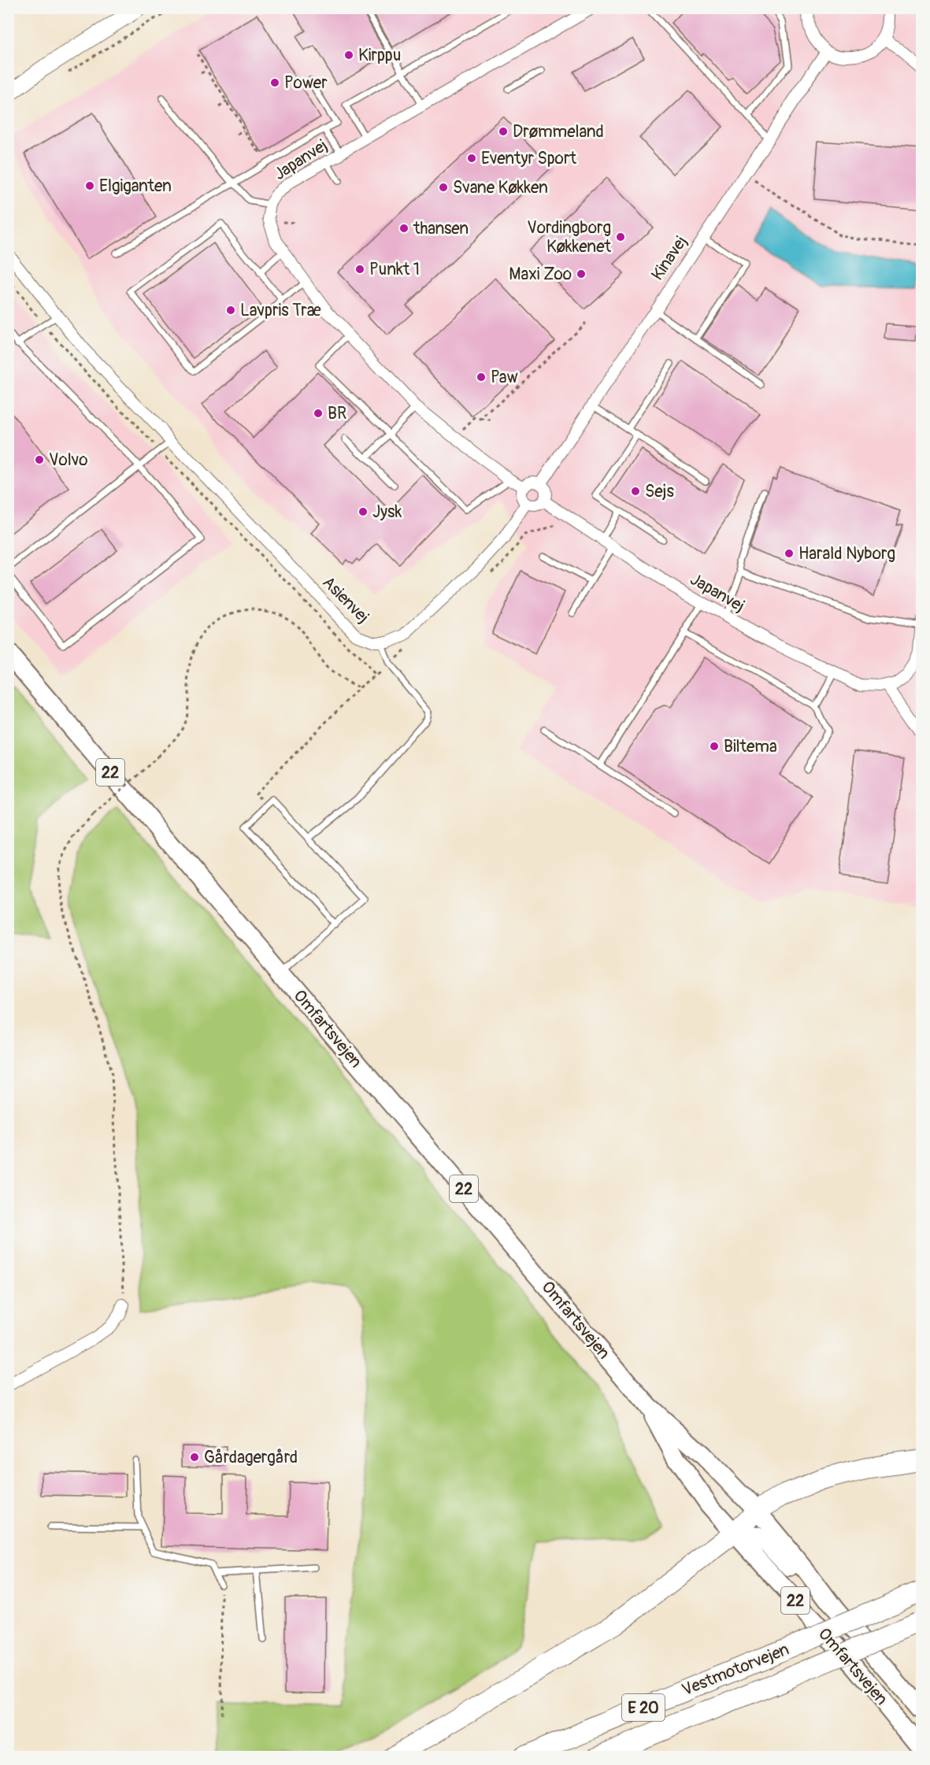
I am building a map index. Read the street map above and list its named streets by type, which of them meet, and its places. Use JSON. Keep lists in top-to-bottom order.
{
  "streets": {
    "highway": ["Vestmotorvejen", "E 20"],
    "main road": ["22", "Omfartsvejen"],
    "street": ["Japanvej", "Kinavej", "Asienvej"]
  },
  "crossings": [
    ["Japanvej", "Kinavej"]
  ],
  "places": [
    "Kirppu",
    "Power",
    "Drømmeland",
    "Eventyr Sport",
    "Elgiganten",
    "Svane Køkken",
    "thansen",
    "Vordingborg Køkkenet",
    "Punkt 1",
    "Maxi Zoo",
    "Lavpris Træ",
    "Paw",
    "BR",
    "Volvo",
    "Sejs",
    "Jysk",
    "Harald Nyborg",
    "Biltema",
    "Gårdagergård"
  ]
}
